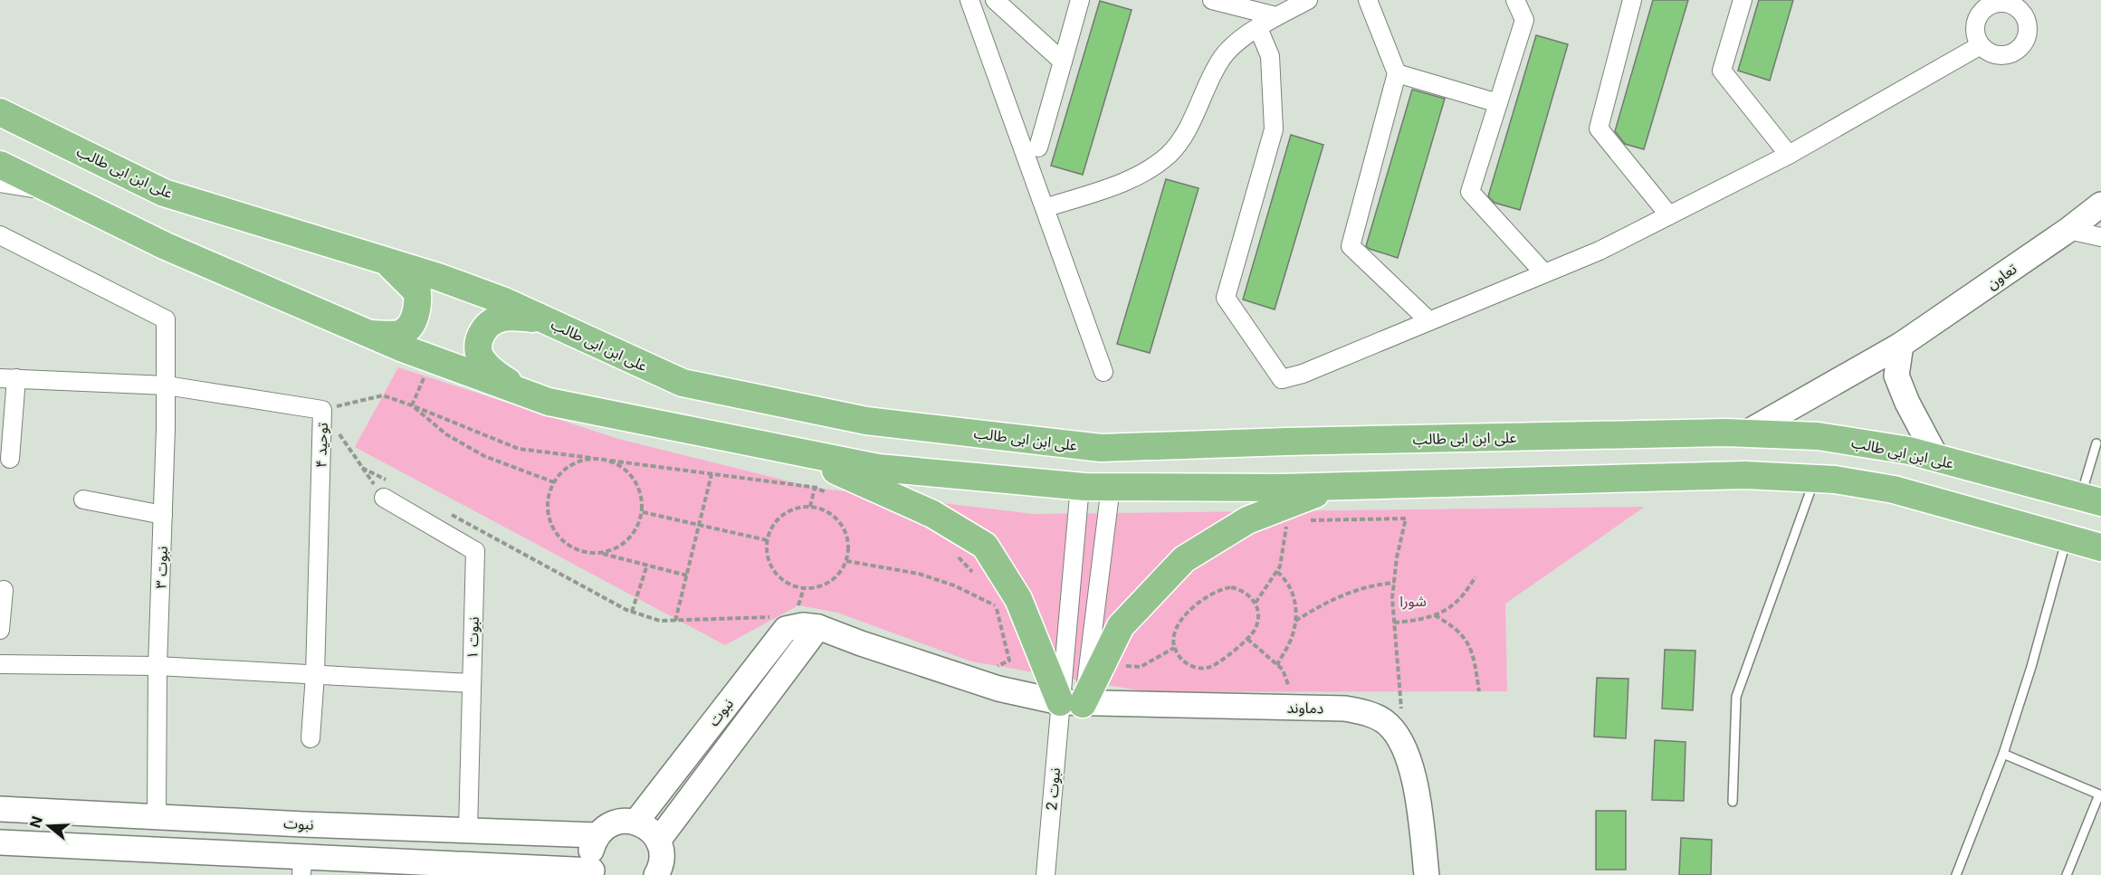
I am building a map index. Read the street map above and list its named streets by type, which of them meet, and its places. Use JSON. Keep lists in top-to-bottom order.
{
  "streets": {
    "main road": [
      "علی ابن ابی طالب",
      "تعاون",
      "دماوند",
      "نبوت"
    ],
    "street": [
      "توحید ۴",
      "نبوت ۳",
      "نبوت ۱",
      "نبوت 2"
    ]
  },
  "crossings": [
    ["علی ابن ابی طالب", "تعاون"],
    ["توحید ۴", "نبوت ۳"],
    ["نبوت ۳", "نبوت"],
    ["نبوت ۱", "نبوت"],
    ["دماوند", "نبوت"],
    ["دماوند", "نبوت 2"],
    ["نبوت", "نبوت 2"]
  ],
  "parks": ["شورا"],
  "north": "left"
}
